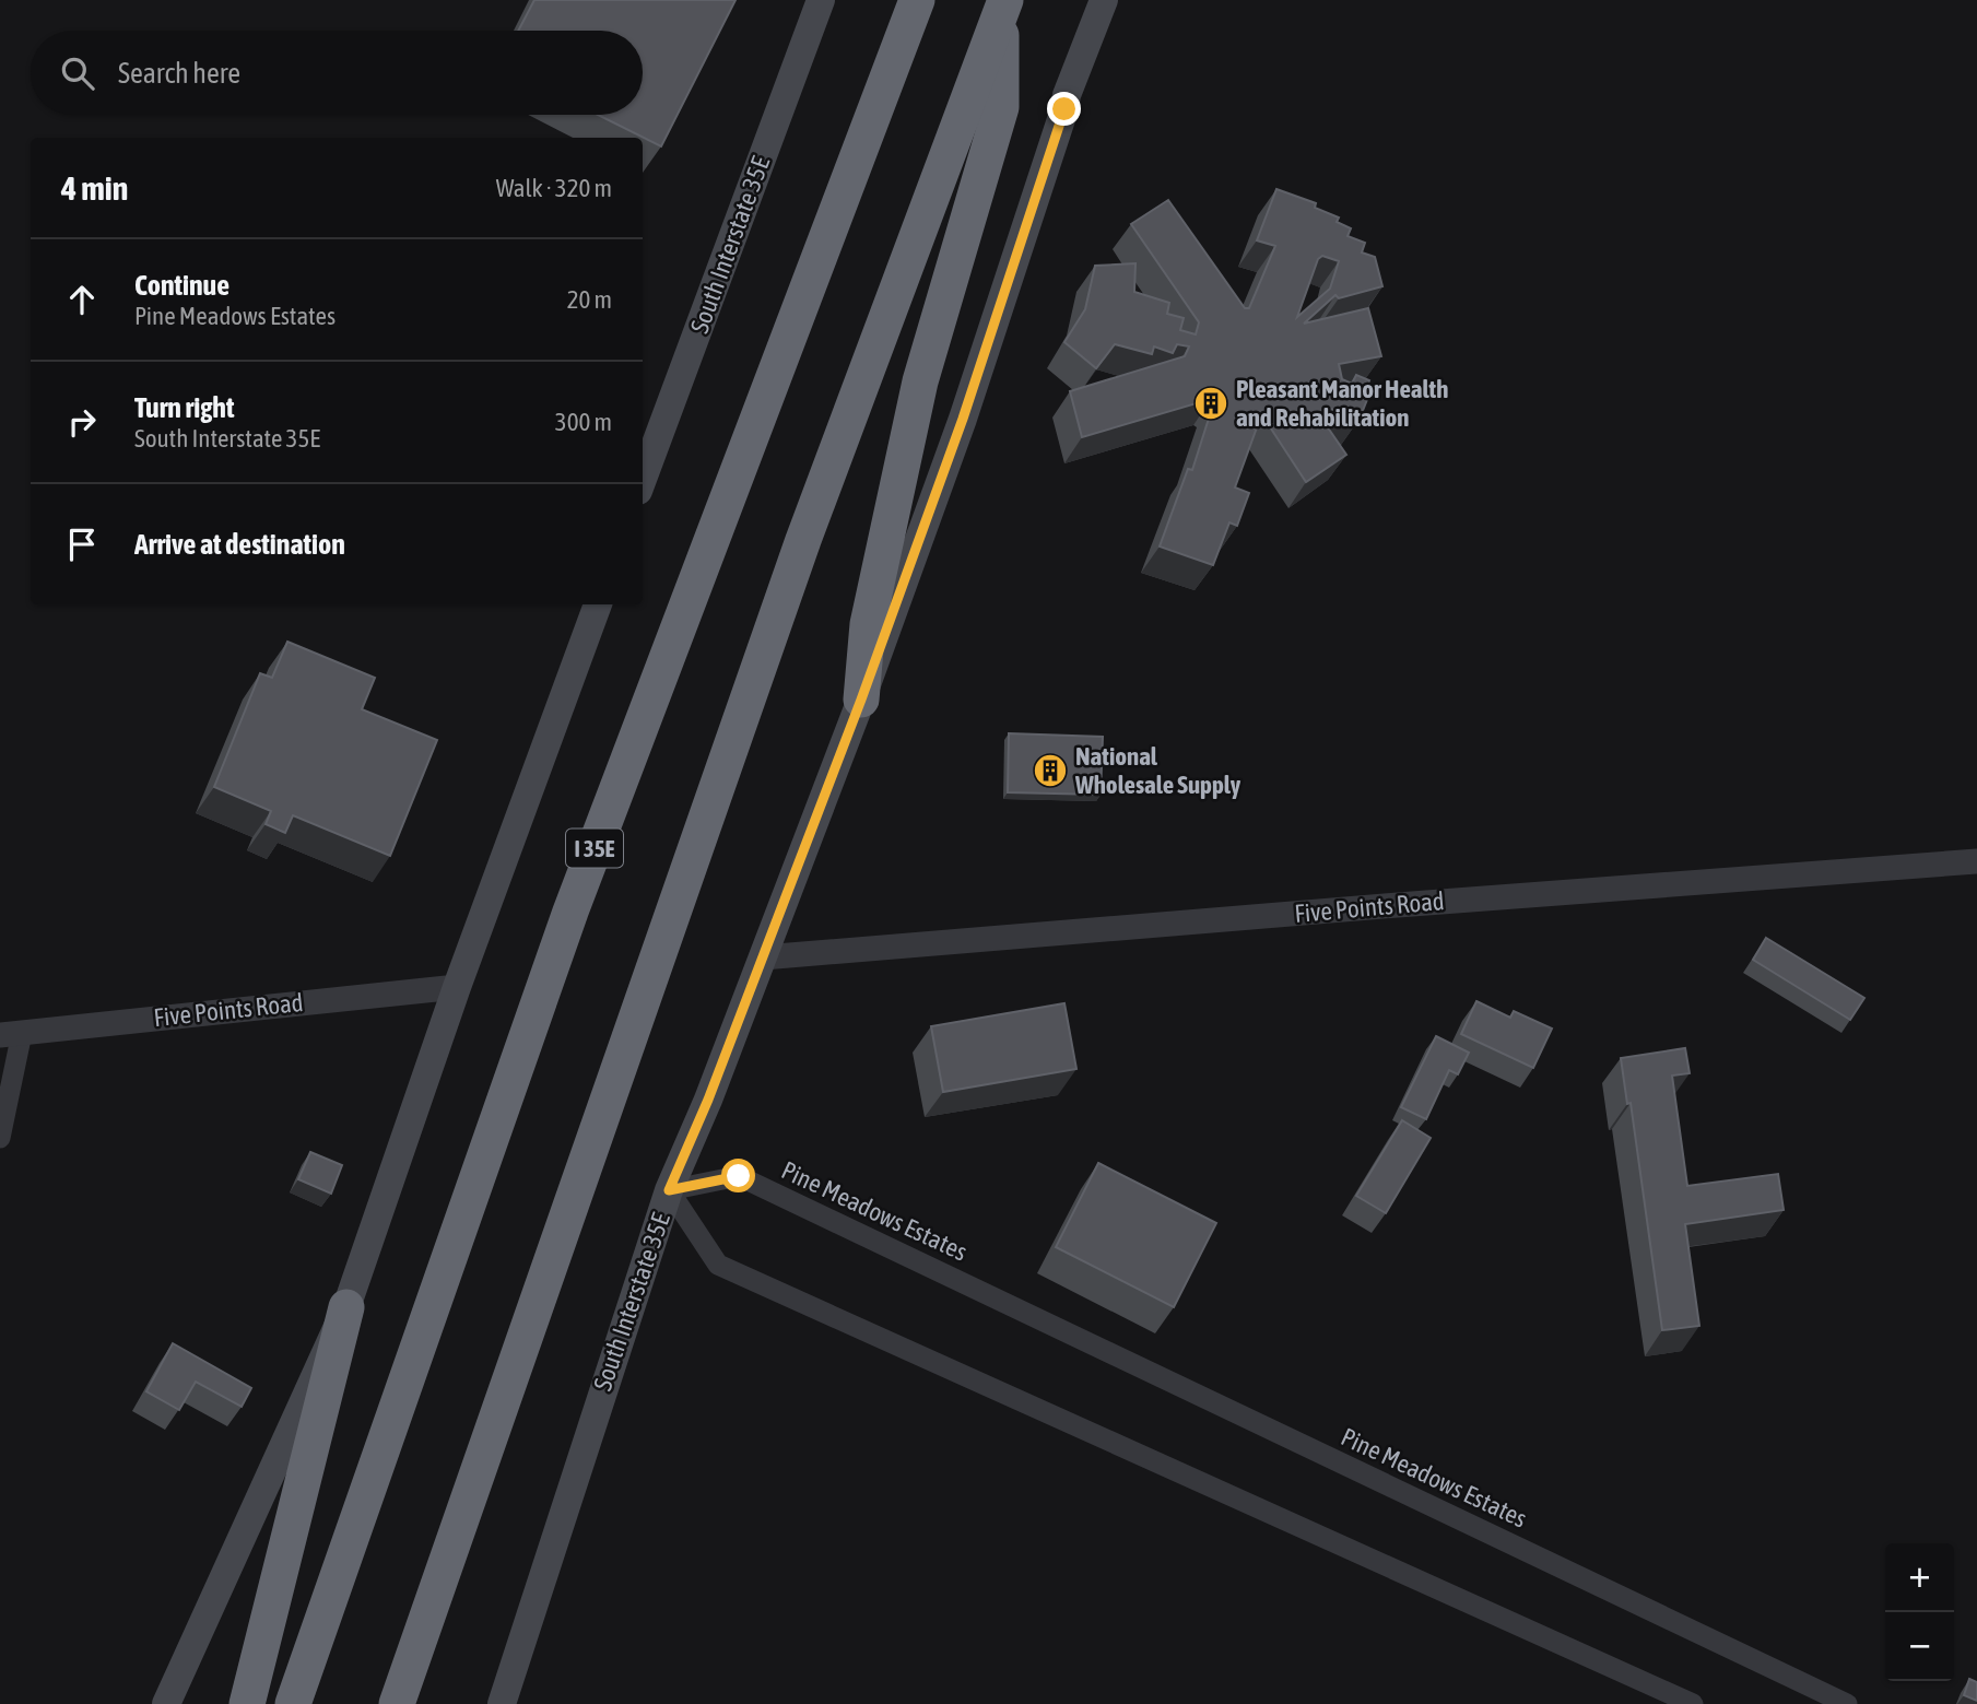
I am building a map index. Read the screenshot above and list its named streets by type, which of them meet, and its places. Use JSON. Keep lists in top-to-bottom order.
{
  "streets": {
    "highway": ["I 35E"],
    "main road": ["South Interstate 35E"],
    "street": ["Five Points Road", "Pine Meadows Estates"]
  },
  "crossings": [
    ["South Interstate 35E", "Five Points Road"],
    ["South Interstate 35E", "Pine Meadows Estates"]
  ],
  "places": {
    "building": ["Pleasant Manor Health and Rehabilitation", "National Wholesale Supply"]
  },
  "page": {
    "search": "Search here",
    "heading": ["4 min", "Walk · 320 m"],
    "list": [
      ["Continue", "Pine Meadows Estates", "20 m"],
      ["Turn right", "South Interstate 35E", "300 m"],
      "Arrive at destination"
    ],
    "map_buttons": ["+", "−"]
  }
}
